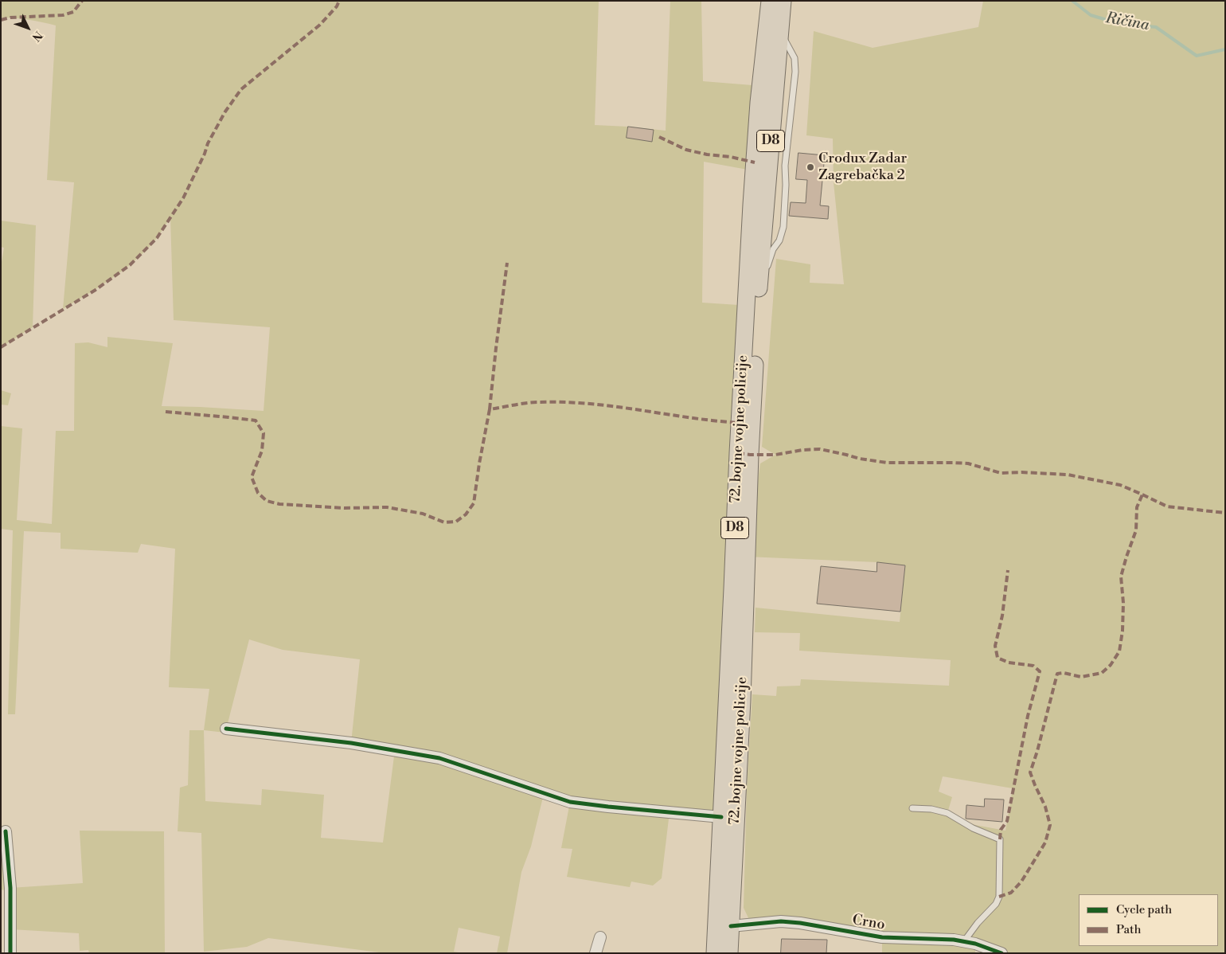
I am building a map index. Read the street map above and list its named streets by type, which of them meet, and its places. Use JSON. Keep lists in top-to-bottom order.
{
  "streets": {
    "main road": ["D8", "72. bojne vojne policije"],
    "street": ["Crno"]
  },
  "crossings": [
    ["72. bojne vojne policije", "Crno"]
  ],
  "water": ["Ričina"],
  "places": ["Crodux Zadar Zagrebačka 2"],
  "legend": ["Cycle path", "Path"],
  "north": "bottom right"
}
